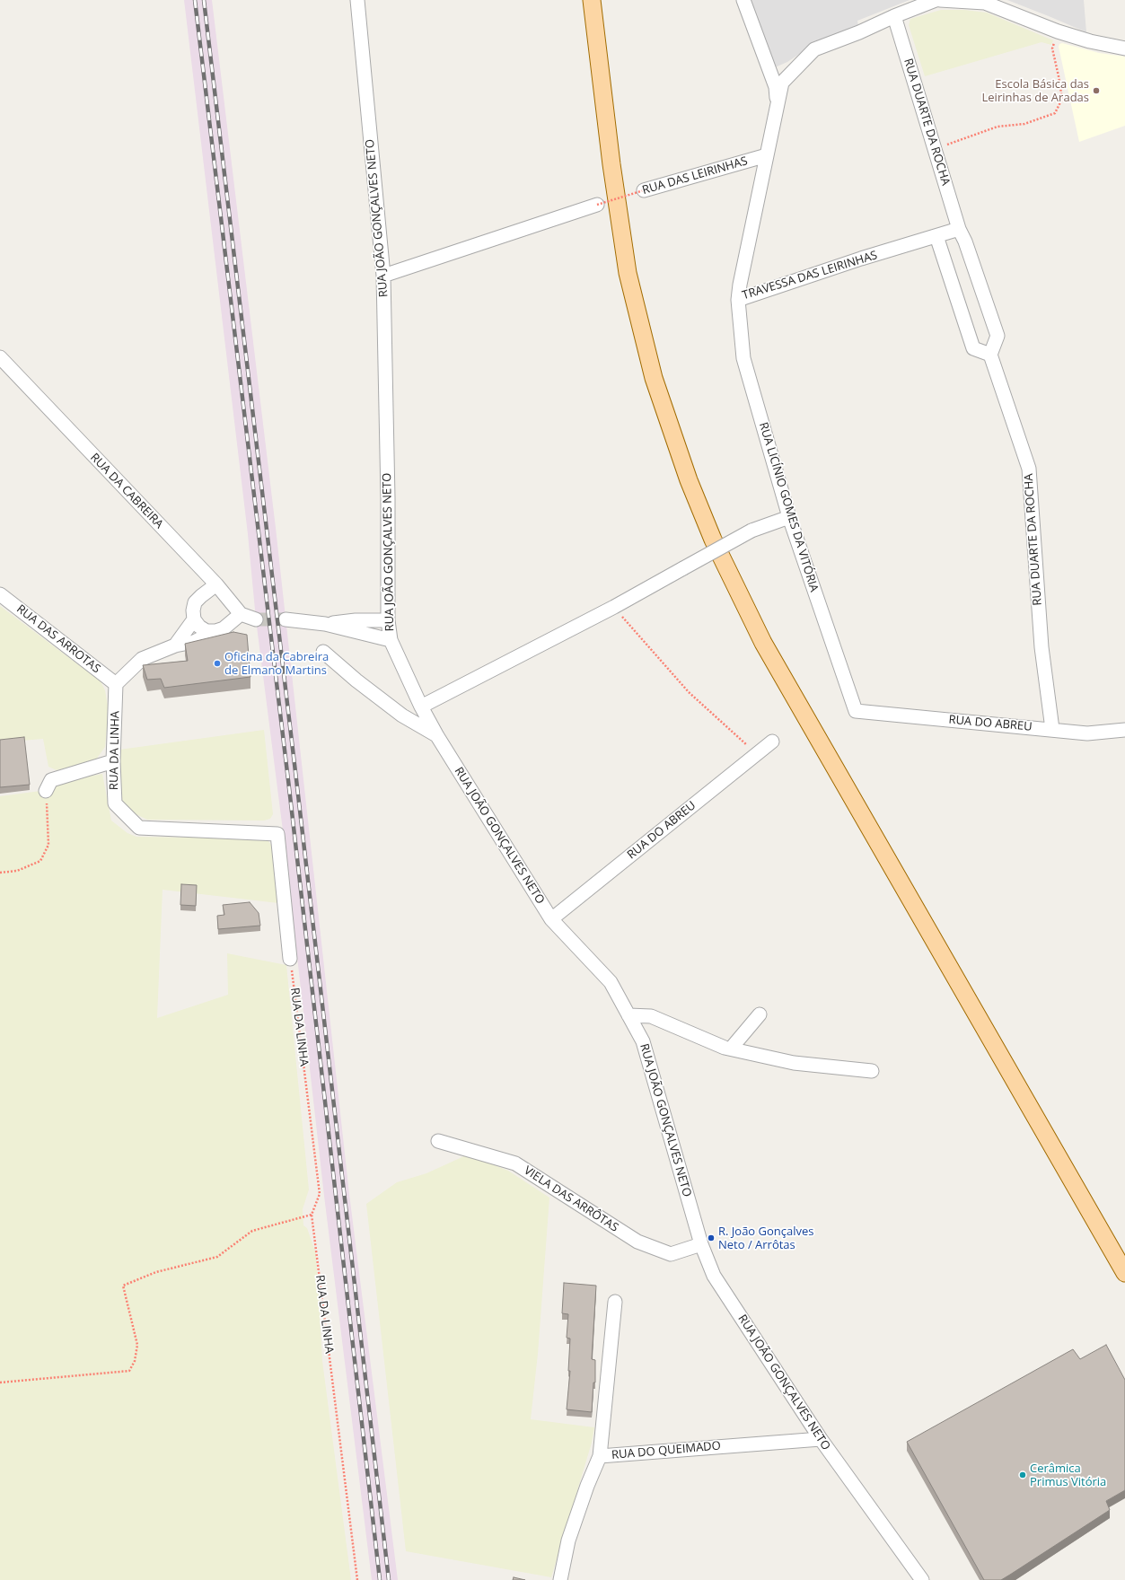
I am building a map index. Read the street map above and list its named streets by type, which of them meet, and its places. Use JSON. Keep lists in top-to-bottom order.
{
  "streets": {
    "street": [
      "RUA DUARTE DA ROCHA",
      "RUA DAS LEIRINHAS",
      "RUA JOÃO GONÇALVES NETO",
      "TRAVESSA DAS LEIRINHAS",
      "RUA DA CABREIRA",
      "RUA LICÍNIO GOMES DA VITÓRIA",
      "RUA DAS ARROTAS",
      "RUA DO ABREU",
      "RUA DA LINHA",
      "VIELA DAS ARRÔTAS",
      "RUA DO QUEIMADO"
    ]
  },
  "crossings": [
    ["RUA DUARTE DA ROCHA", "TRAVESSA DAS LEIRINHAS"],
    ["RUA DUARTE DA ROCHA", "RUA DO ABREU"],
    ["RUA DAS LEIRINHAS", "TRAVESSA DAS LEIRINHAS"],
    ["RUA JOÃO GONÇALVES NETO", "RUA DO ABREU"],
    ["RUA JOÃO GONÇALVES NETO", "VIELA DAS ARRÔTAS"],
    ["RUA JOÃO GONÇALVES NETO", "RUA DO QUEIMADO"],
    ["TRAVESSA DAS LEIRINHAS", "RUA LICÍNIO GOMES DA VITÓRIA"],
    ["RUA LICÍNIO GOMES DA VITÓRIA", "RUA DO ABREU"],
    ["RUA DAS ARROTAS", "RUA DA LINHA"]
  ],
  "places": [
    "Escola Básica das Leirinhas de Aradas",
    "Oficina da Cabreira de Elmano Martins",
    "R. João Gonçalves Neto / Arrôtas",
    "Cerâmica Primus Vitória"
  ]
}
